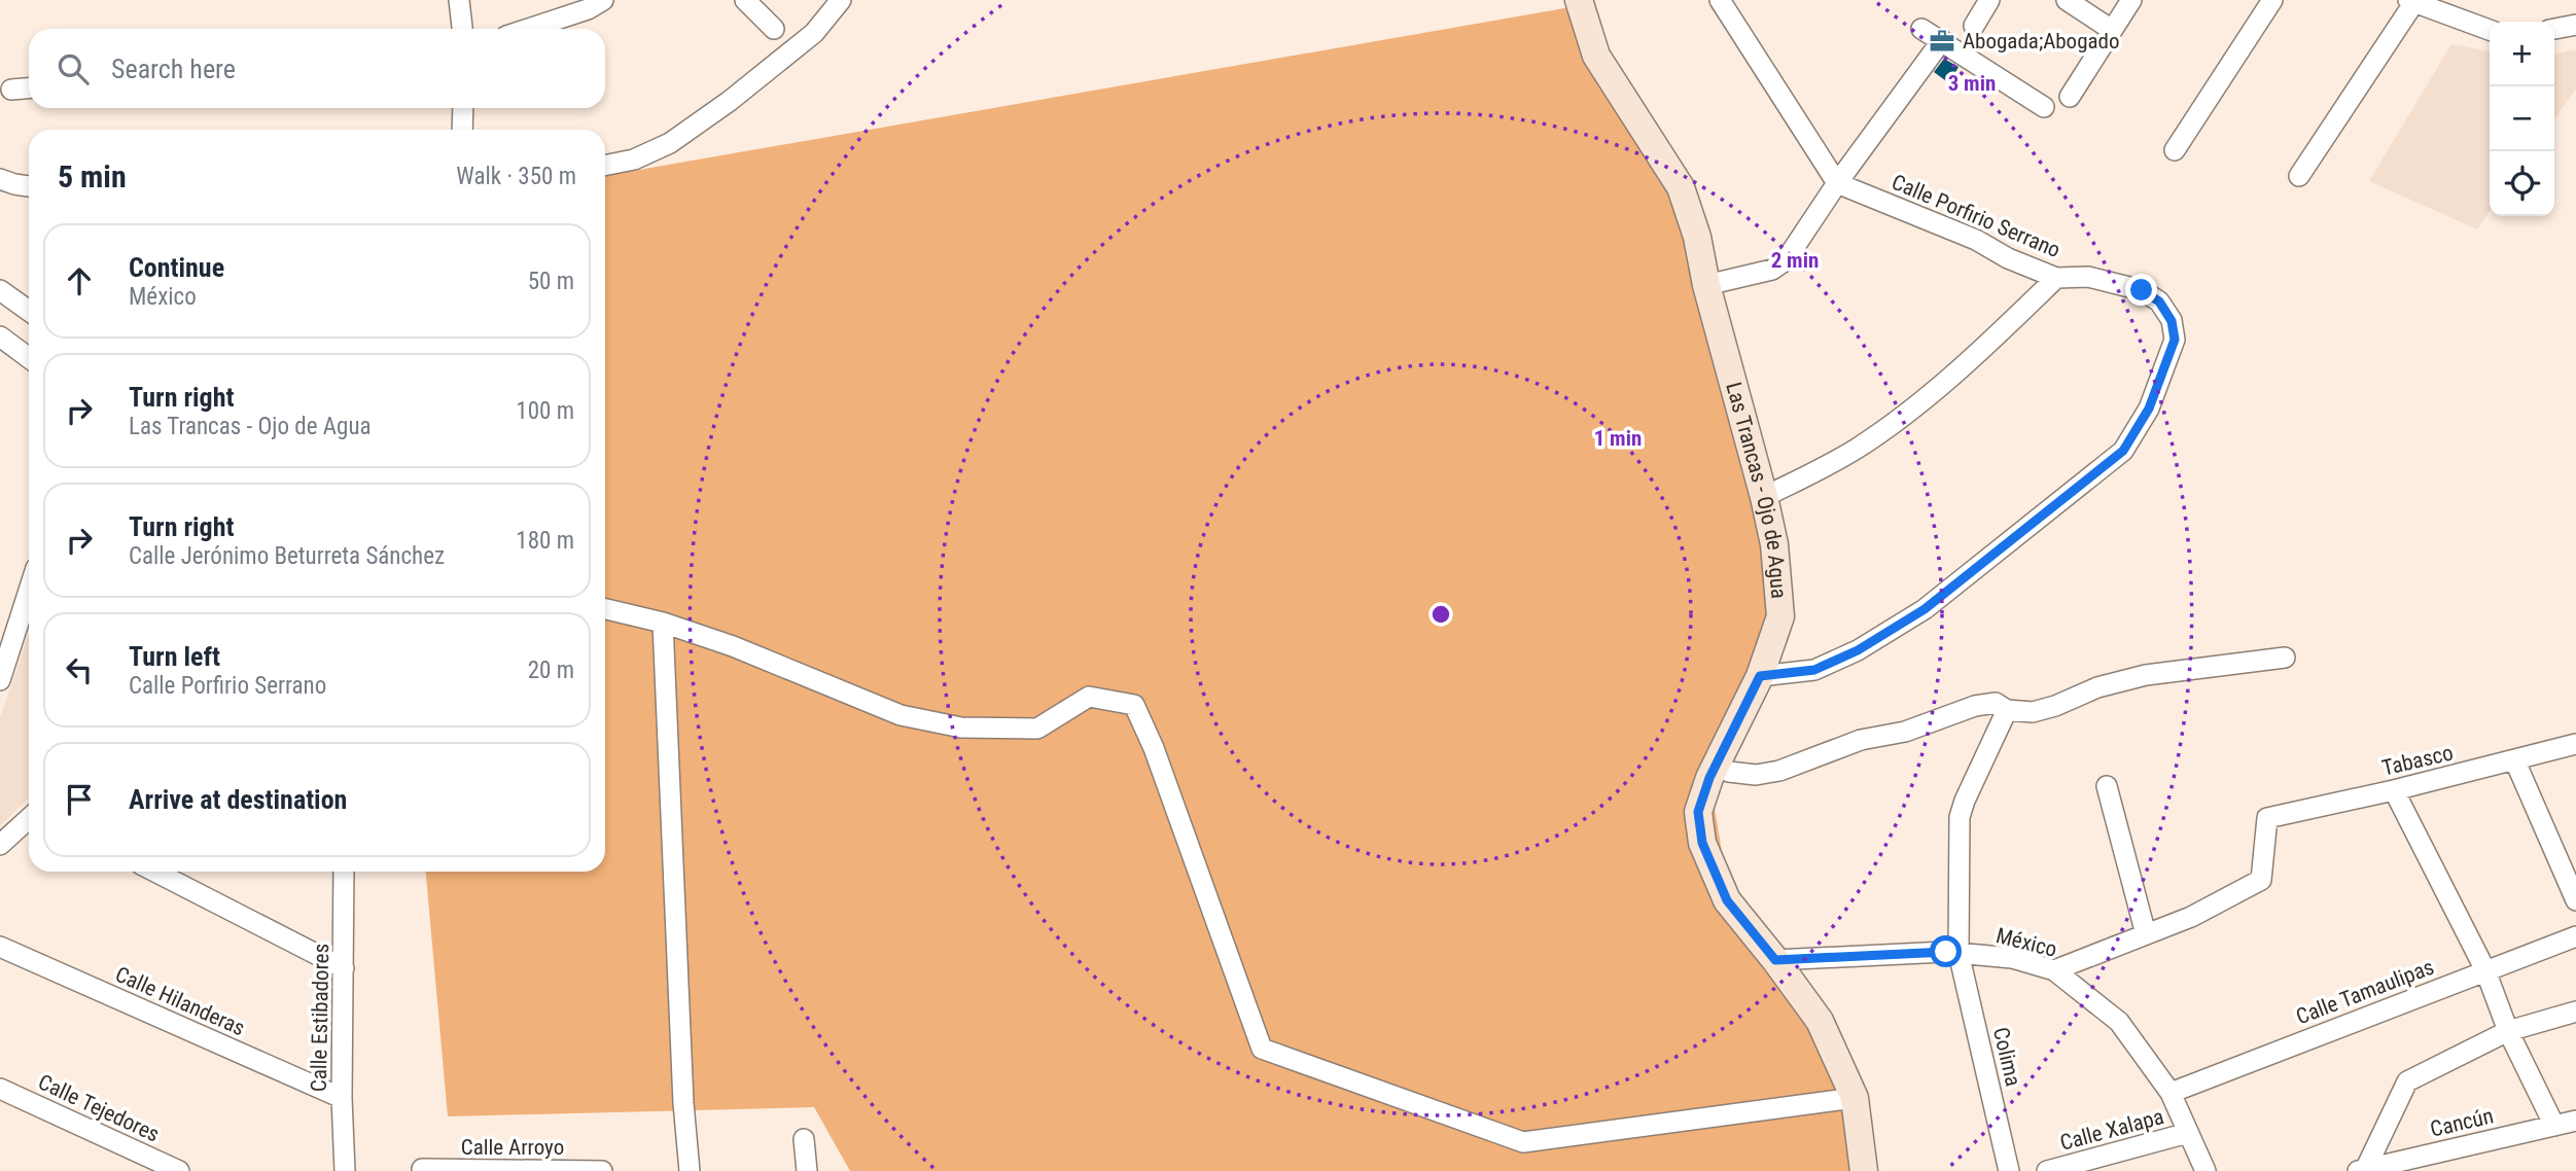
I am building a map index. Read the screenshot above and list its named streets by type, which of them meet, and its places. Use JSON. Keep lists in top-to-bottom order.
{
  "streets": {
    "street": [
      "Calle Porfirio Serrano",
      "Las Trancas - Ojo de Agua",
      "Tabasco",
      "México",
      "Calle Tamaulipas",
      "Calle Hilanderas",
      "Calle Estibadores",
      "Colima",
      "Calle Tejedores",
      "Cancún",
      "Calle Xalapa",
      "Calle Arroyo"
    ]
  },
  "crossings": [
    ["Calle Porfirio Serrano", "Las Trancas - Ojo de Agua"],
    ["Las Trancas - Ojo de Agua", "México"],
    ["México", "Calle Tamaulipas"],
    ["México", "Colima"],
    ["México", "Calle Xalapa"],
    ["Calle Hilanderas", "Calle Estibadores"]
  ],
  "places": {
    "office": ["Abogada;Abogado"]
  },
  "page": {
    "map_buttons": ["+", "−"],
    "search": "Search here",
    "heading": ["5 min", "Walk · 350 m"],
    "list": [
      ["Continue", "México", "50 m"],
      ["Turn right", "Las Trancas - Ojo de Agua", "100 m"],
      ["Turn right", "Calle Jerónimo Beturreta Sánchez", "180 m"],
      ["Turn left", "Calle Porfirio Serrano", "20 m"],
      "Arrive at destination"
    ]
  },
  "rings": ["3 min", "2 min", "1 min"]
}
